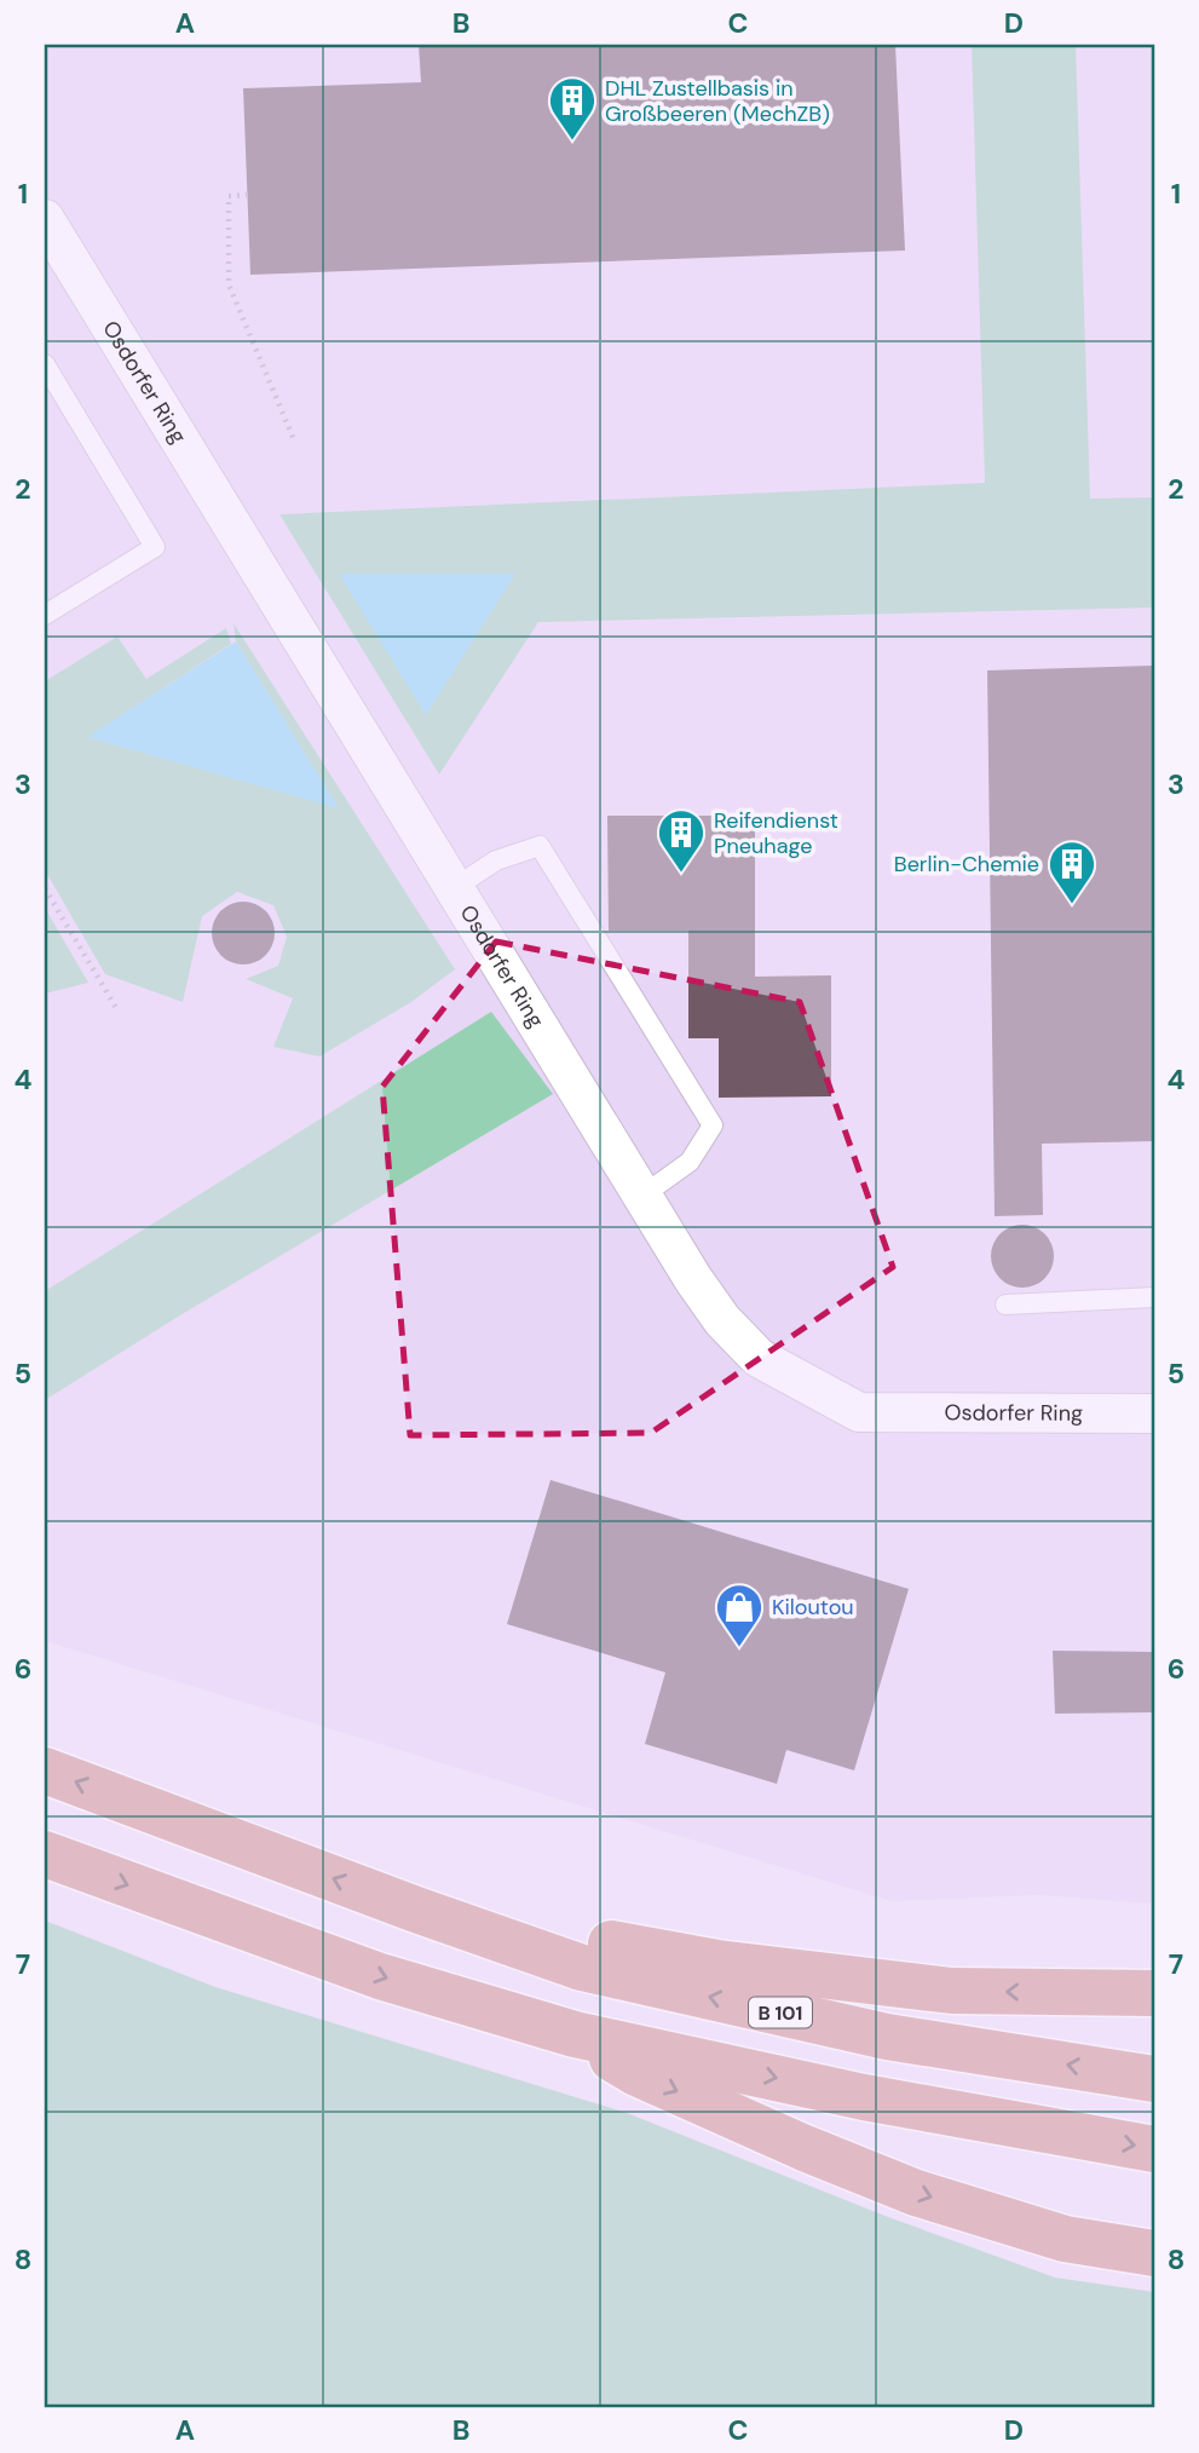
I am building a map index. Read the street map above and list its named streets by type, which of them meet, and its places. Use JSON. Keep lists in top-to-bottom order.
{
  "streets": {
    "highway": ["B 101"],
    "street": ["Osdorfer Ring"]
  },
  "places": {
    "building": ["DHL Zustellbasis in Großbeeren (MechZB)", "Reifendienst Pneuhage", "Berlin-Chemie"],
    "shop": ["Kiloutou"]
  },
  "grid": {
    "columns": [
      "A",
      "B",
      "C",
      "D"
    ],
    "rows": [
      "1",
      "2",
      "3",
      "4",
      "5",
      "6",
      "7",
      "8"
    ]
  }
}
